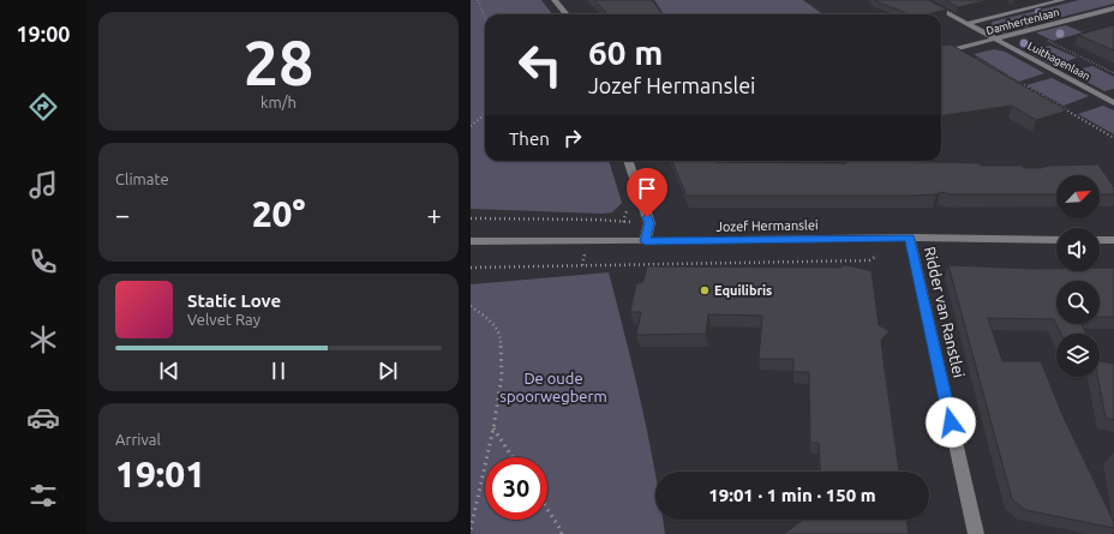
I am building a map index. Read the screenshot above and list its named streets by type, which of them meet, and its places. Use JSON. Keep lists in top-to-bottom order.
{
  "streets": {
    "street": [
      "Damhertenlaan",
      "Luithagenlaan",
      "Jozef Hermanslei",
      "Ridder van Ranstlei"
    ]
  },
  "crossings": [
    ["Damhertenlaan", "Luithagenlaan"],
    ["Jozef Hermanslei", "Ridder van Ranstlei"]
  ],
  "parks": ["De oude spoorwegberm"],
  "places": ["Equilibris"],
  "north": "top right",
  "page": {
    "tabs": "19:00",
    "tile": [
      ["28", "km/h"],
      "Climate",
      ["Arrival", "19:01"]
    ],
    "turn": ["60 m", "Jozef Hermanslei"],
    "then": "Then",
    "heat": ["−", "20°", "+"],
    "song": ["Static Love", "Velvet Ray"],
    "limit": "30",
    "trip": "19:01 · 1 min · 150 m"
  }
}
